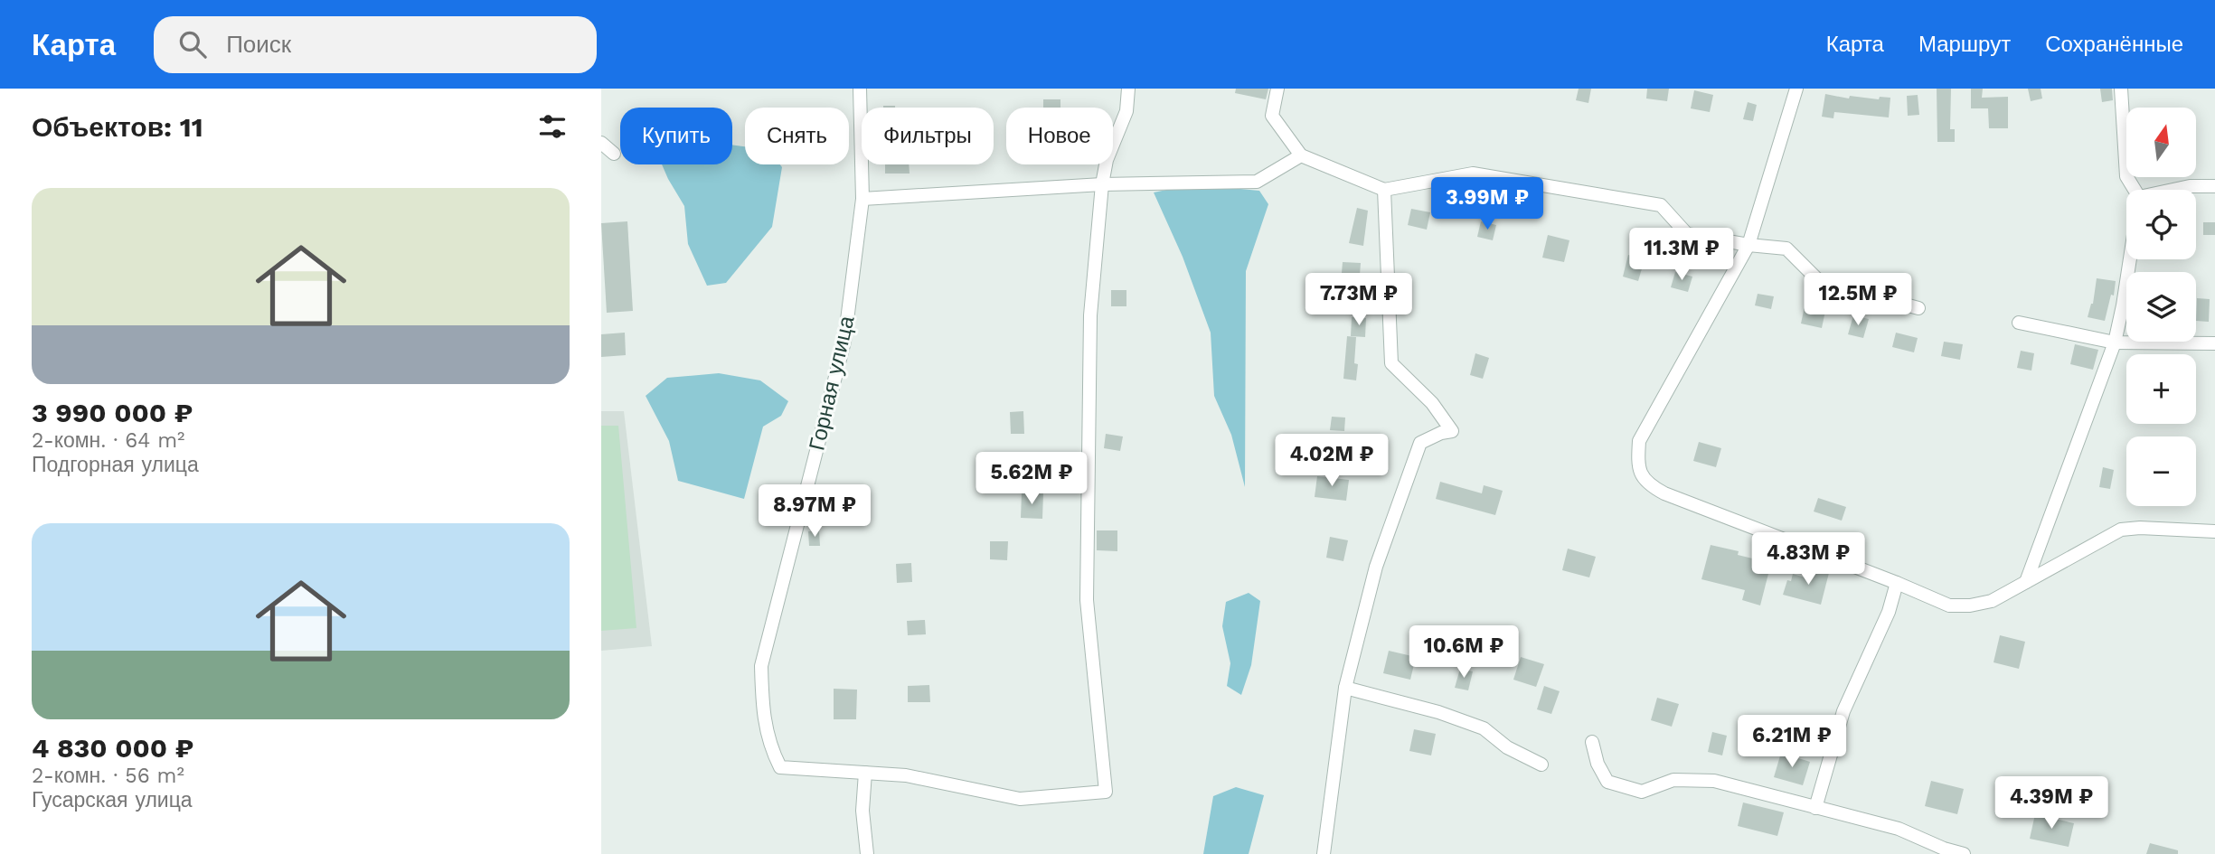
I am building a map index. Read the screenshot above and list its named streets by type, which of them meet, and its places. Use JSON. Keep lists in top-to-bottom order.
{
  "streets": {
    "street": ["Горная улица"]
  },
  "north": "top",
  "page": {
    "header": "Карта",
    "search": "Поиск",
    "nav": ["Карта", "Маршрут", "Сохранённые"],
    "heading": "Объектов: 11",
    "map_buttons": ["+", "−"],
    "chip": [
      "Купить",
      "Снять",
      "Фильтры",
      "Новое"
    ],
    "list": [
      {
        "name": "3 990 000 ₽",
        "note": "2-комн. · 64 m² · Подгорная улица"
      },
      {
        "name": "4 830 000 ₽",
        "note": "2-комн. · 56 m² · Гусарская улица"
      }
    ],
    "price": [
      "3.99M ₽",
      "11.3M ₽",
      "7.73M ₽",
      "12.5M ₽",
      "4.02M ₽",
      "5.62M ₽",
      "8.97M ₽",
      "4.83M ₽",
      "10.6M ₽",
      "6.21M ₽",
      "4.39M ₽"
    ]
  }
}
